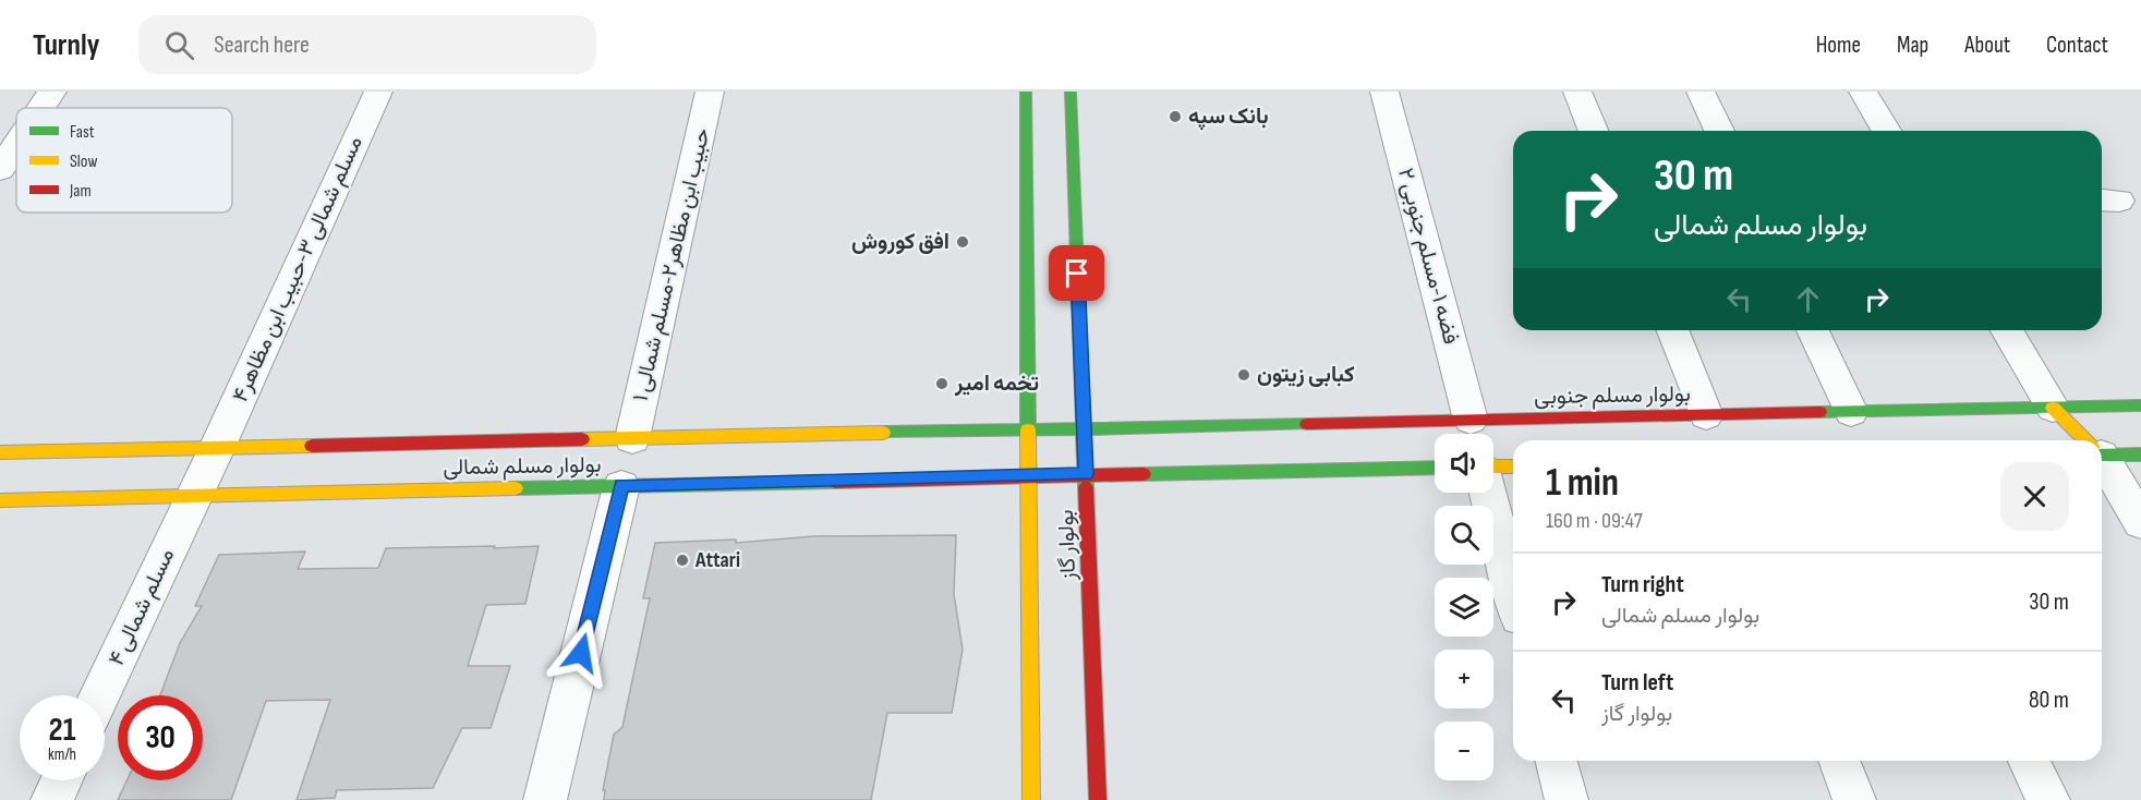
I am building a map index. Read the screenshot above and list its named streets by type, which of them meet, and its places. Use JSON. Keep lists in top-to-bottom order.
{
  "streets": {
    "main road": ["بولوار مسلم جنوبی", "بولوار مسلم شمالی", "بولوار گاز"],
    "street": [
      "فضه ۱-مسلم جنوبی ۲",
      "حبیب ابن مظاهر۲-مسلم شمالی ۱",
      "مسلم شمالی ۳-حبیب ابن مظاهر۴",
      "مسلم شمالی ۴"
    ]
  },
  "crossings": [
    ["فضه ۱-مسلم جنوبی ۲", "بولوار مسلم جنوبی"],
    ["حبیب ابن مظاهر۲-مسلم شمالی ۱", "بولوار مسلم شمالی"],
    ["مسلم شمالی ۳-حبیب ابن مظاهر۴", "بولوار مسلم شمالی"],
    ["مسلم شمالی ۳-حبیب ابن مظاهر۴", "مسلم شمالی ۴"],
    ["بولوار مسلم جنوبی", "بولوار مسلم شمالی"],
    ["بولوار مسلم جنوبی", "بولوار گاز"],
    ["بولوار مسلم شمالی", "بولوار گاز"],
    ["بولوار مسلم شمالی", "مسلم شمالی ۴"]
  ],
  "places": [
    "بانک سپه",
    "افق کوروش",
    "کبابی زیتون",
    "تخمه امیر",
    "Attari"
  ],
  "legend": ["Fast", "Slow", "Jam"],
  "page": {
    "header": "Turnly",
    "search": "Search here",
    "nav": [
      "Home",
      "Map",
      "About",
      "Contact"
    ],
    "turn": ["30 m", "بولوار مسلم شمالی"],
    "map_buttons": ["+", "−"],
    "heading": ["1 min", "160 m · 09:47"],
    "list": [
      {
        "name": "Turn right",
        "note": "بولوار مسلم شمالی",
        "value": "30 m"
      },
      {
        "name": "Turn left",
        "note": "بولوار گاز",
        "value": "80 m"
      }
    ],
    "speed": "21 km/h",
    "limit": "30"
  }
}
